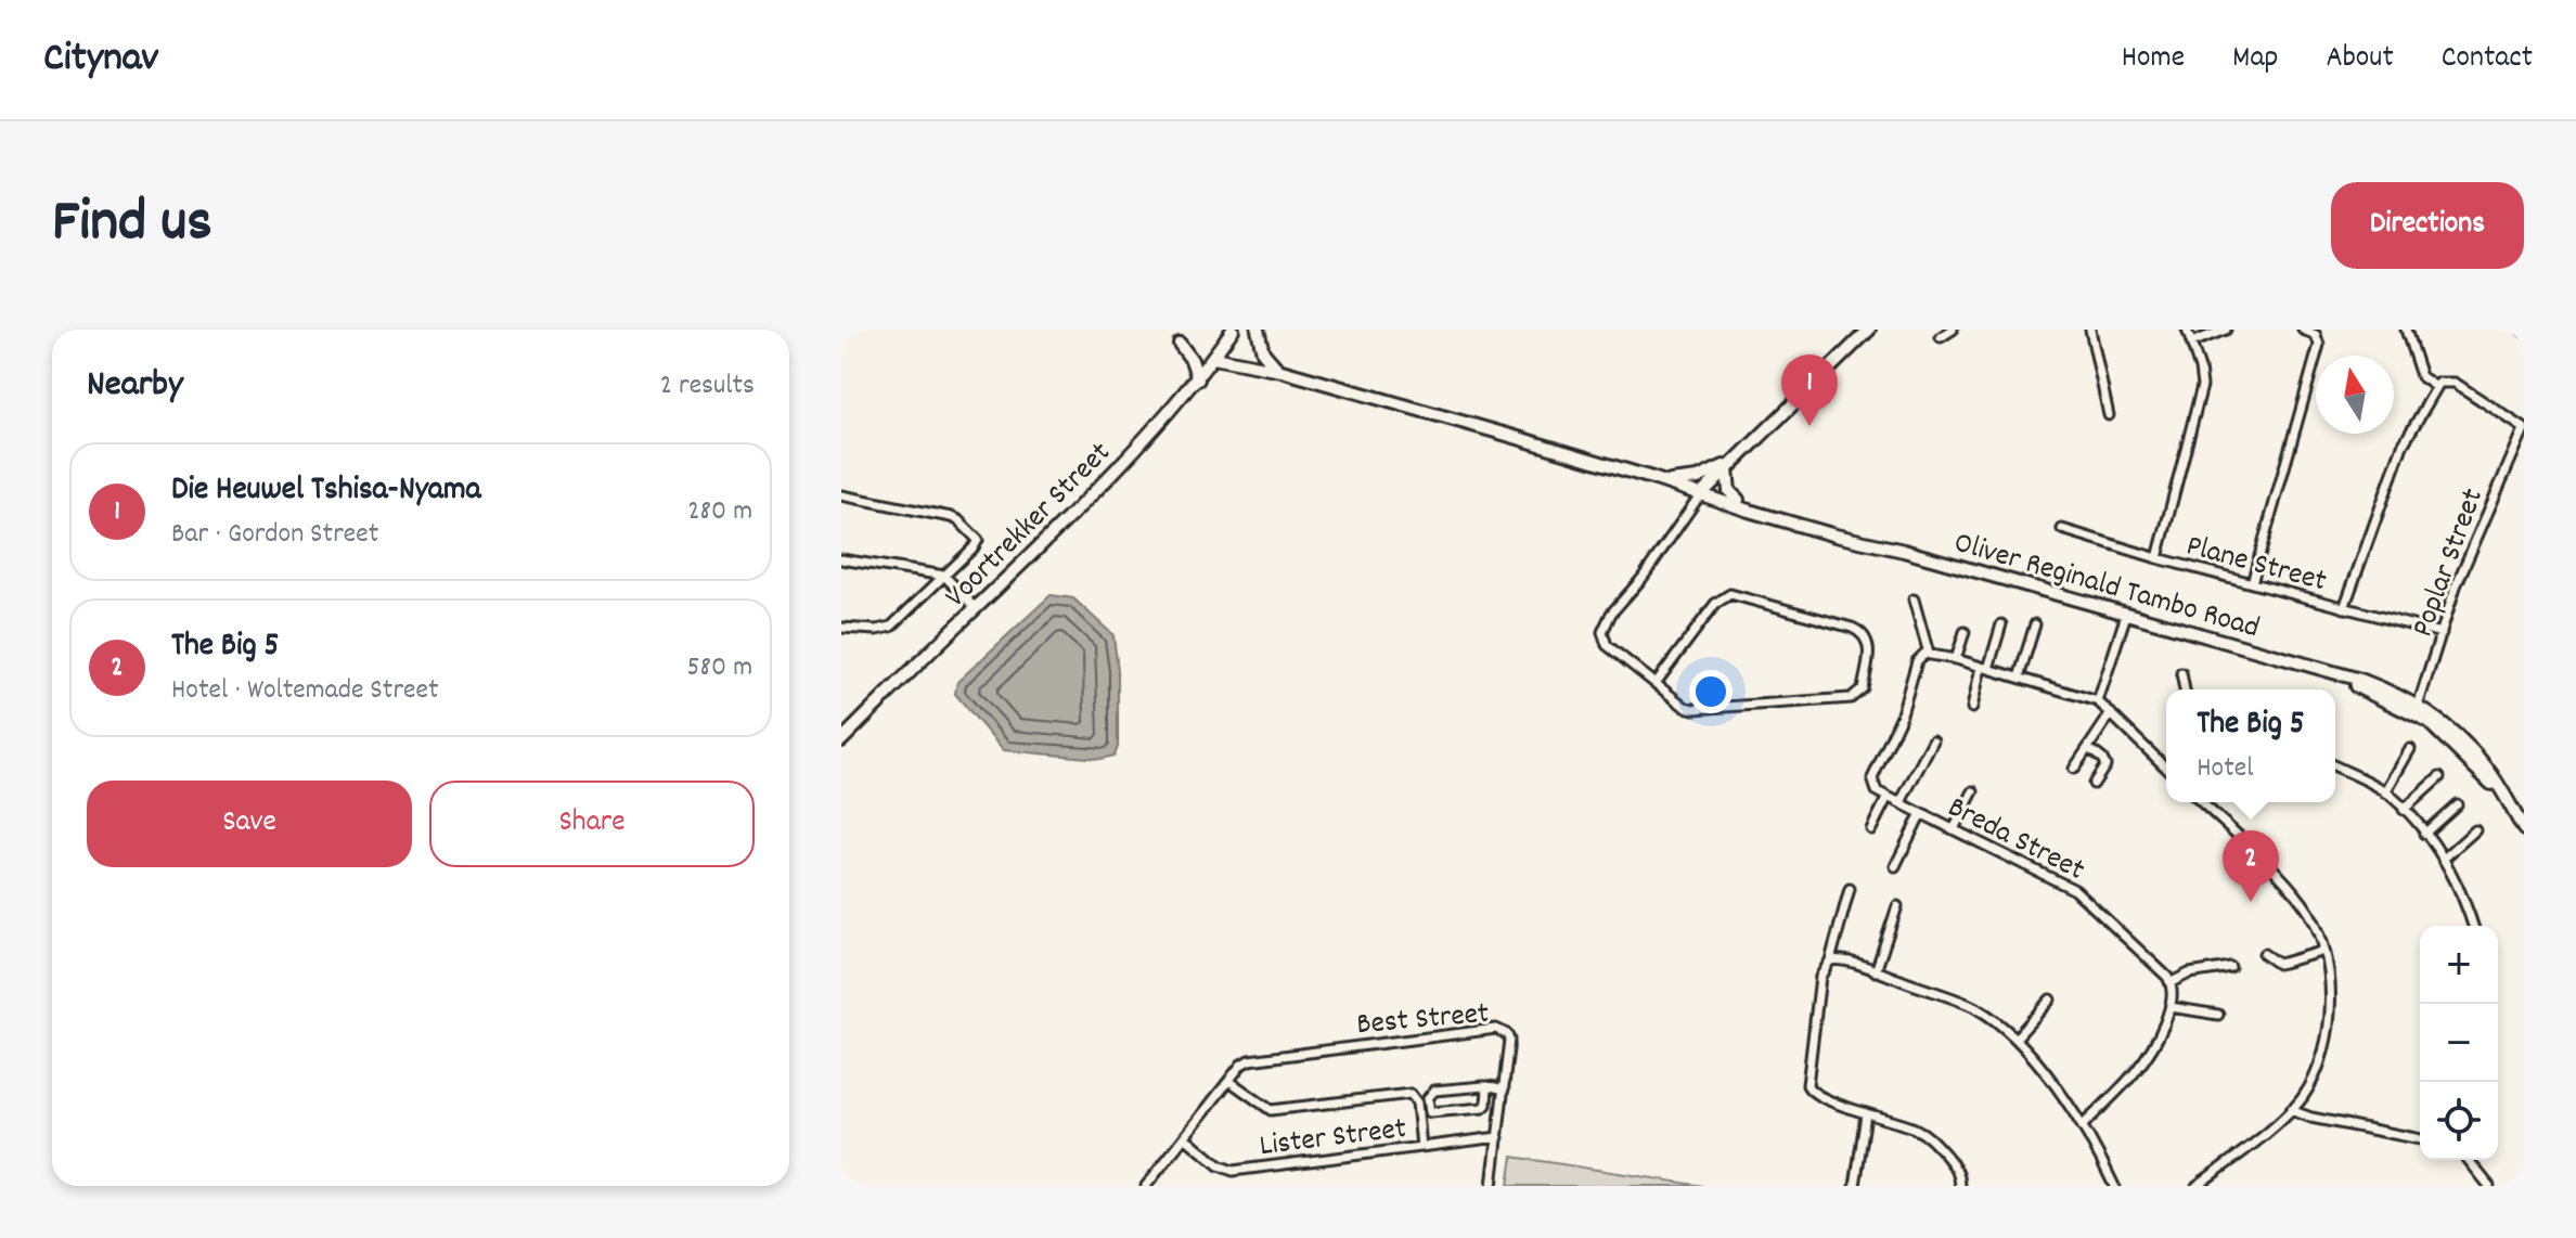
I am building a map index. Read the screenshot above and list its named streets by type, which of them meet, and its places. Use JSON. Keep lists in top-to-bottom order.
{
  "streets": {
    "main road": ["Voortrekker Street", "Oliver Reginald Tambo Road"],
    "street": [
      "Plane Street",
      "Poplar Street",
      "Breda Street",
      "Best Street",
      "Lister Street"
    ]
  },
  "crossings": [
    ["Voortrekker Street", "Oliver Reginald Tambo Road"],
    ["Plane Street", "Poplar Street"],
    ["Poplar Street", "Oliver Reginald Tambo Road"],
    ["Best Street", "Lister Street"]
  ],
  "north": "top",
  "page": {
    "header": "Citynav",
    "nav": [
      "Home",
      "Map",
      "About",
      "Contact"
    ],
    "title": "Find us",
    "buttons": [
      "Directions",
      ["Save", "Share"]
    ],
    "heading": ["Nearby", "2 results"],
    "pins": ["1", "2"],
    "list": [
      {
        "mark": "1",
        "name": "Die Heuwel Tshisa-Nyama",
        "note": "Bar · Gordon Street",
        "value": "280 m"
      },
      {
        "mark": "2",
        "name": "The Big 5",
        "note": "Hotel · Woltemade Street",
        "value": "580 m"
      }
    ],
    "popup": ["The Big 5", "Hotel"],
    "map_buttons": ["+", "−"]
  }
}
